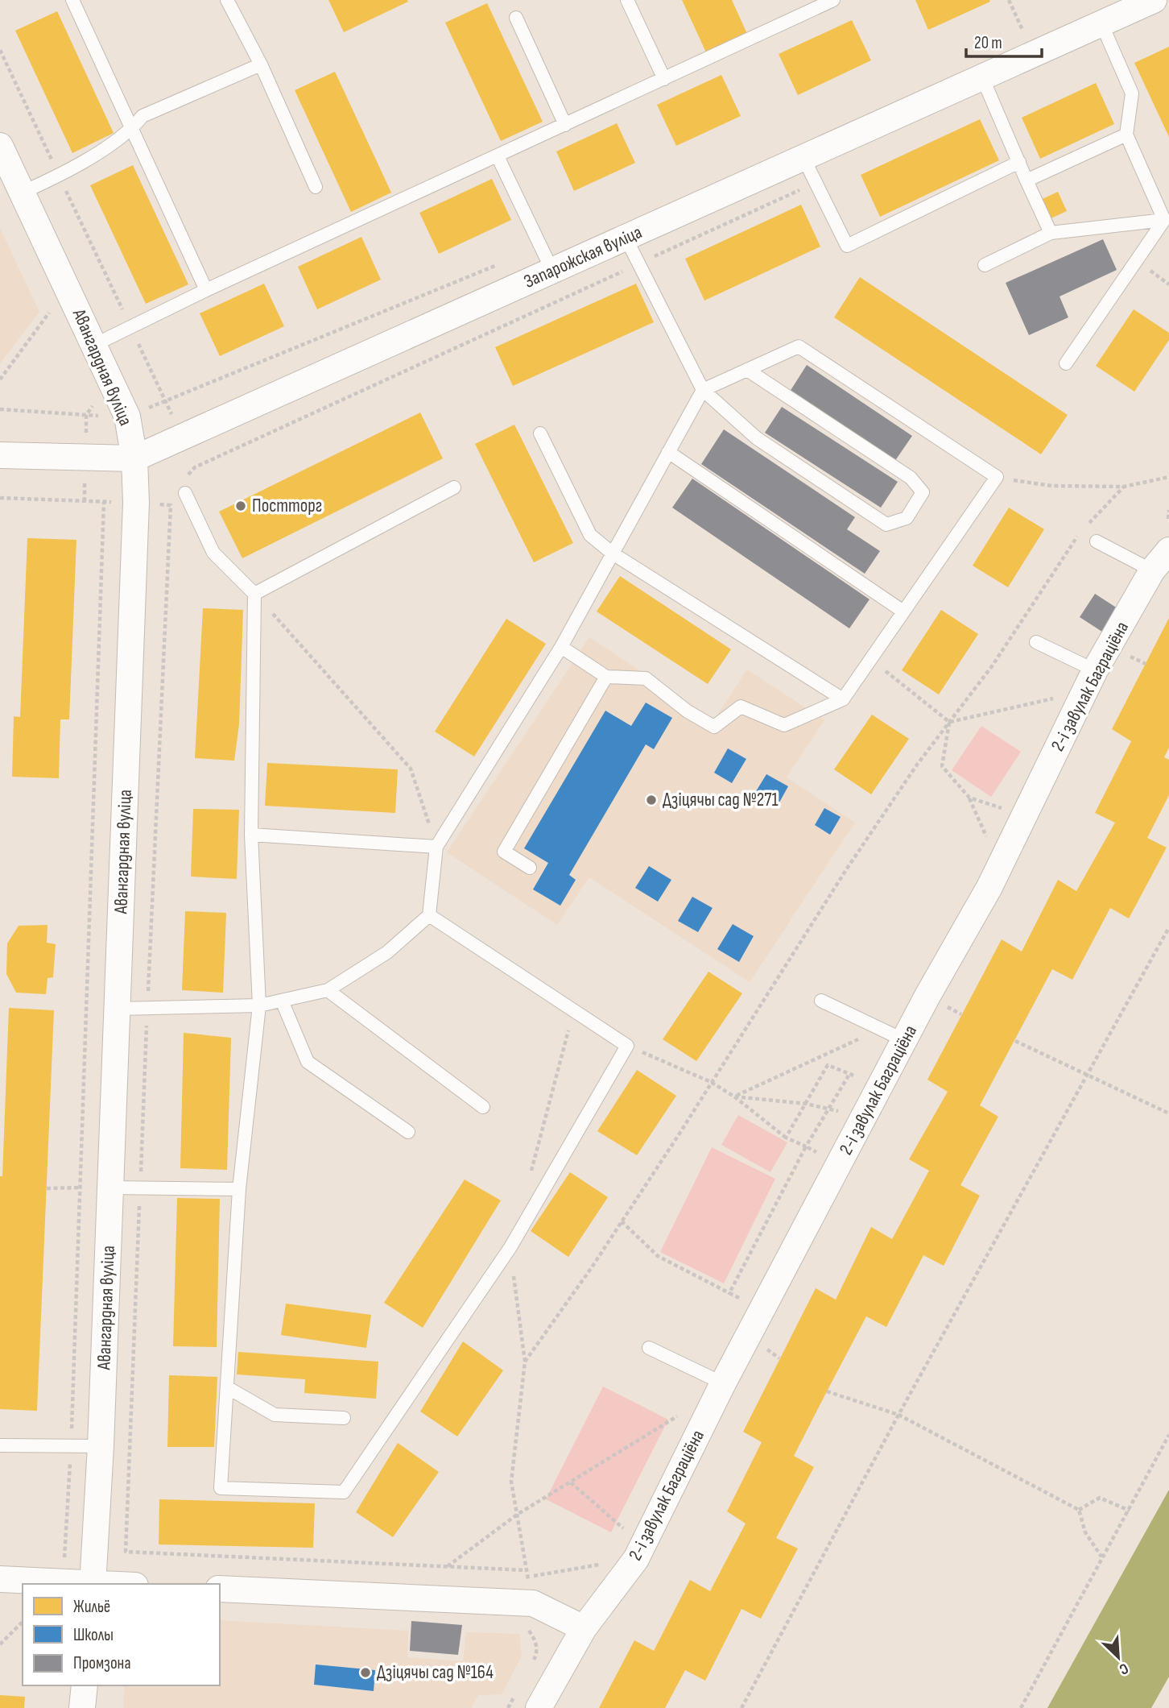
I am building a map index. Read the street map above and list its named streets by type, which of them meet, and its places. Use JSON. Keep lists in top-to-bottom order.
{
  "streets": {
    "street": ["Запарожская вуліца", "Авангардная вуліца", "2-і завулак Баграціёна"]
  },
  "crossings": [
    ["Запарожская вуліца", "Авангардная вуліца"]
  ],
  "places": ["Постторг", "Дзіцячы сад №271", "Дзіцячы сад №164"],
  "legend": ["Жильё", "Школы", "Промзона"],
  "scale_bar": "20 m",
  "north": "bottom right"
}
